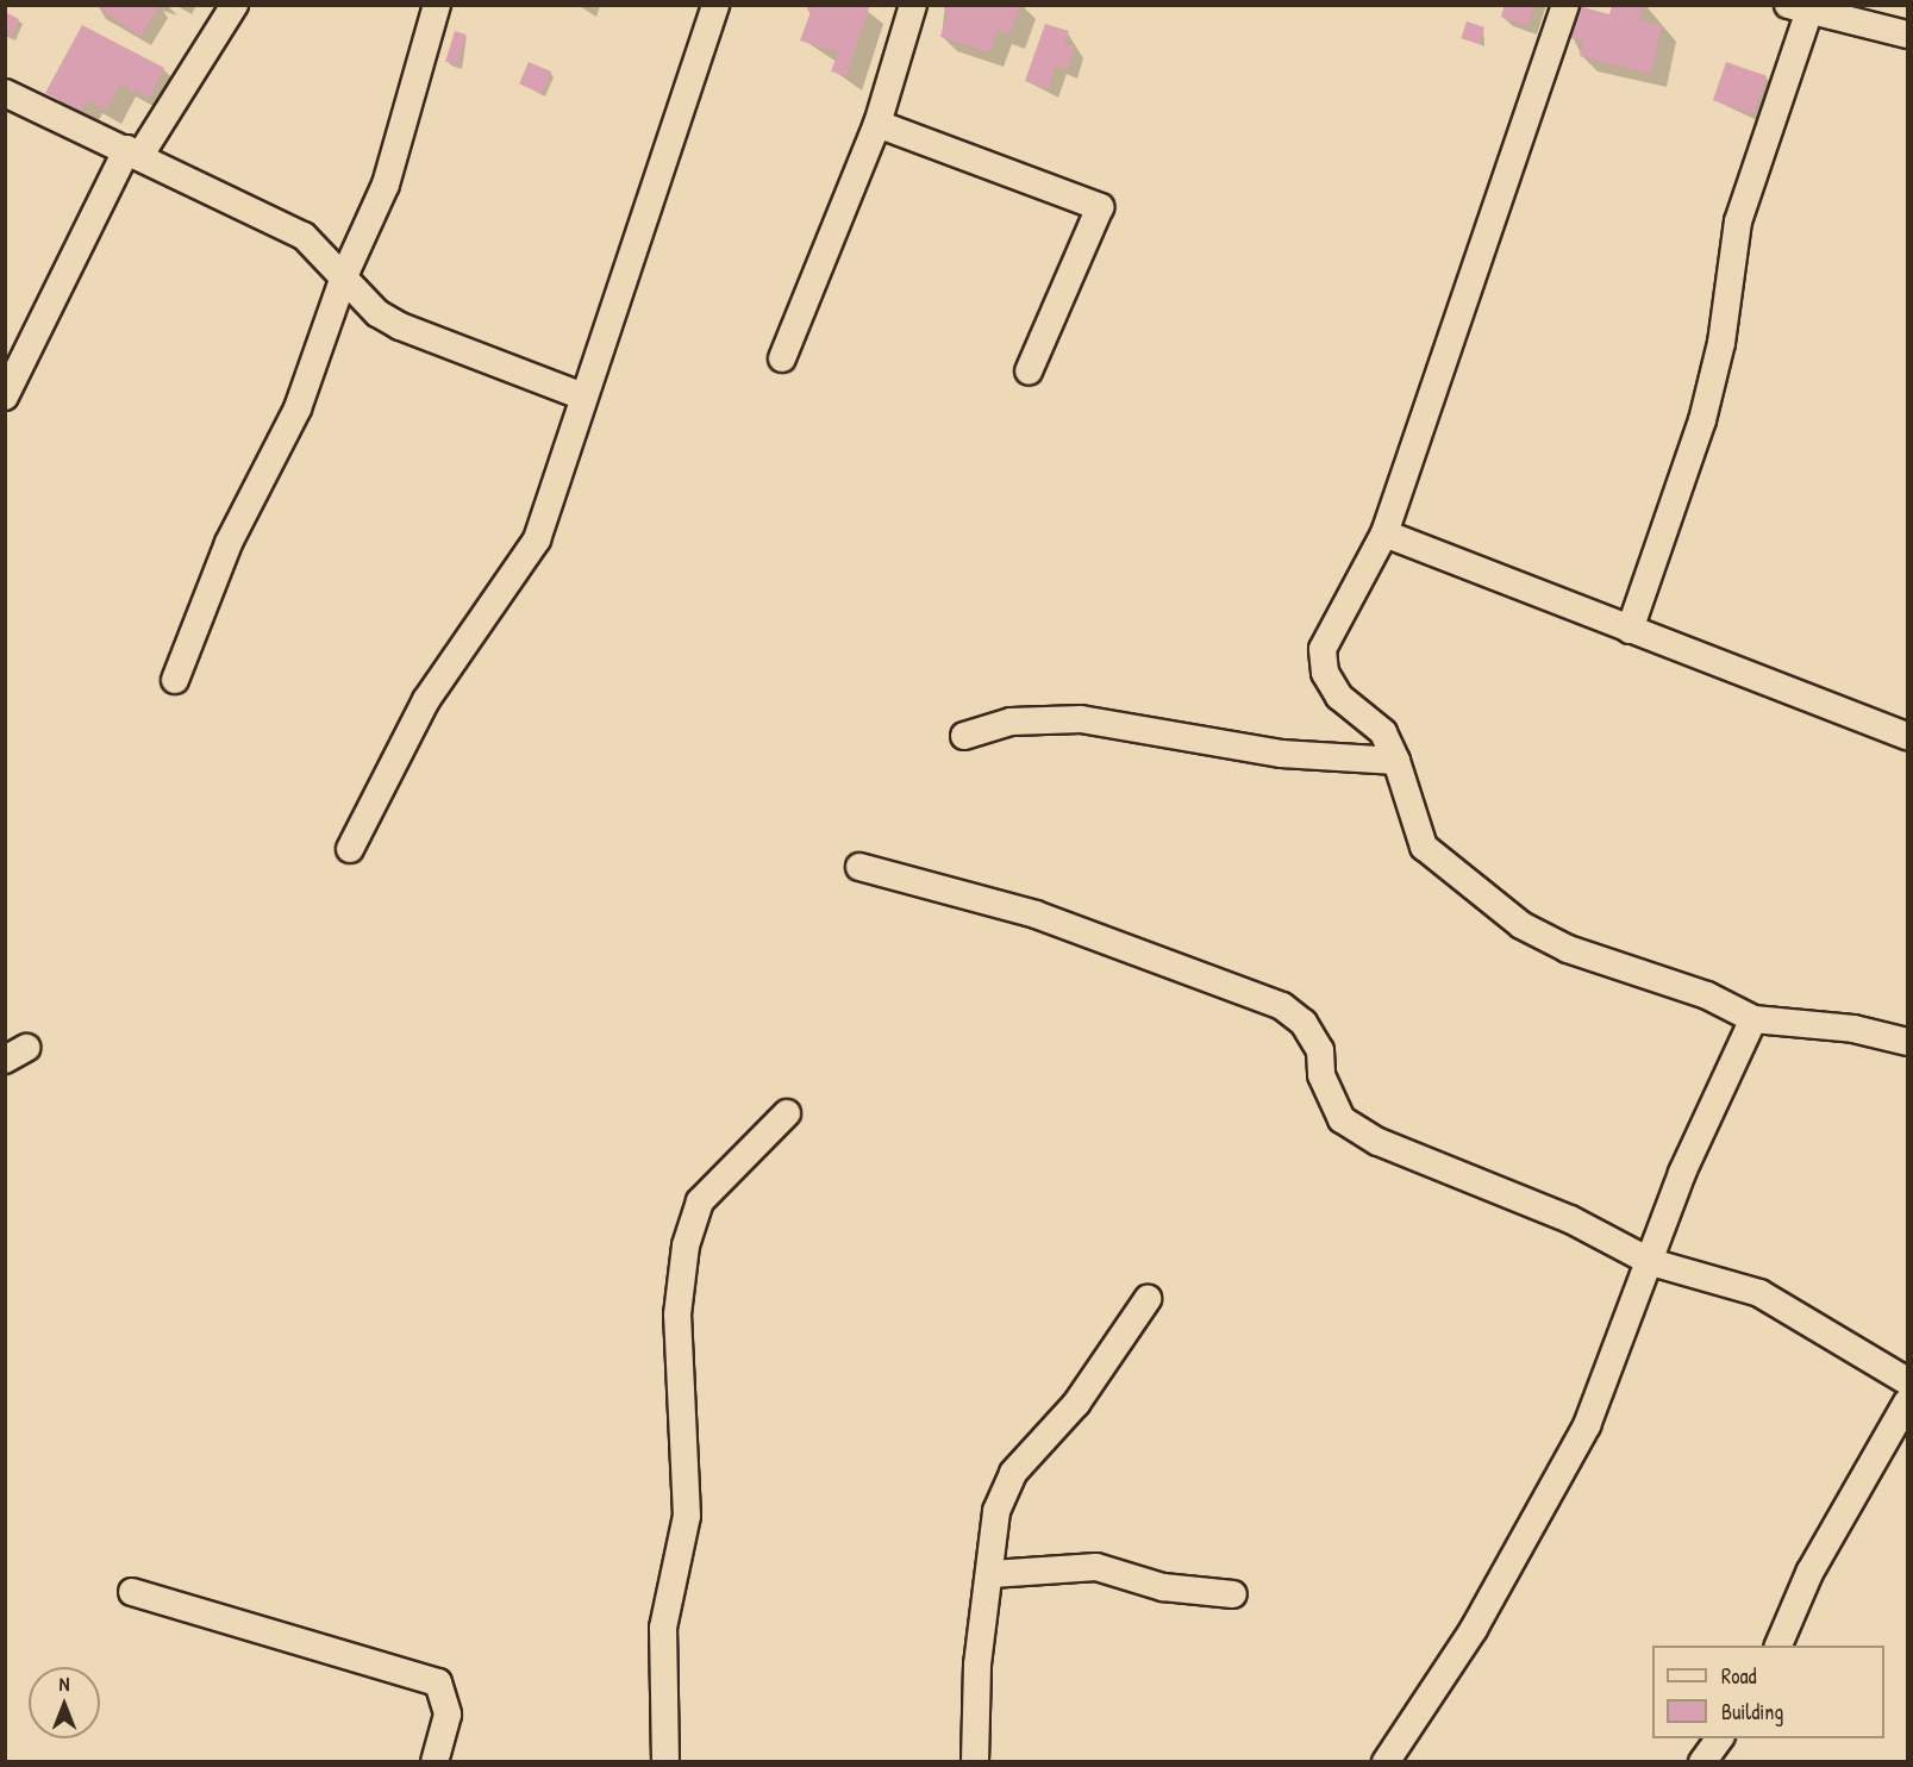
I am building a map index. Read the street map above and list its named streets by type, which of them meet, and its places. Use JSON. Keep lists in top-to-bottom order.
{
  "legend": ["Road", "Building"],
  "north": "top"
}
